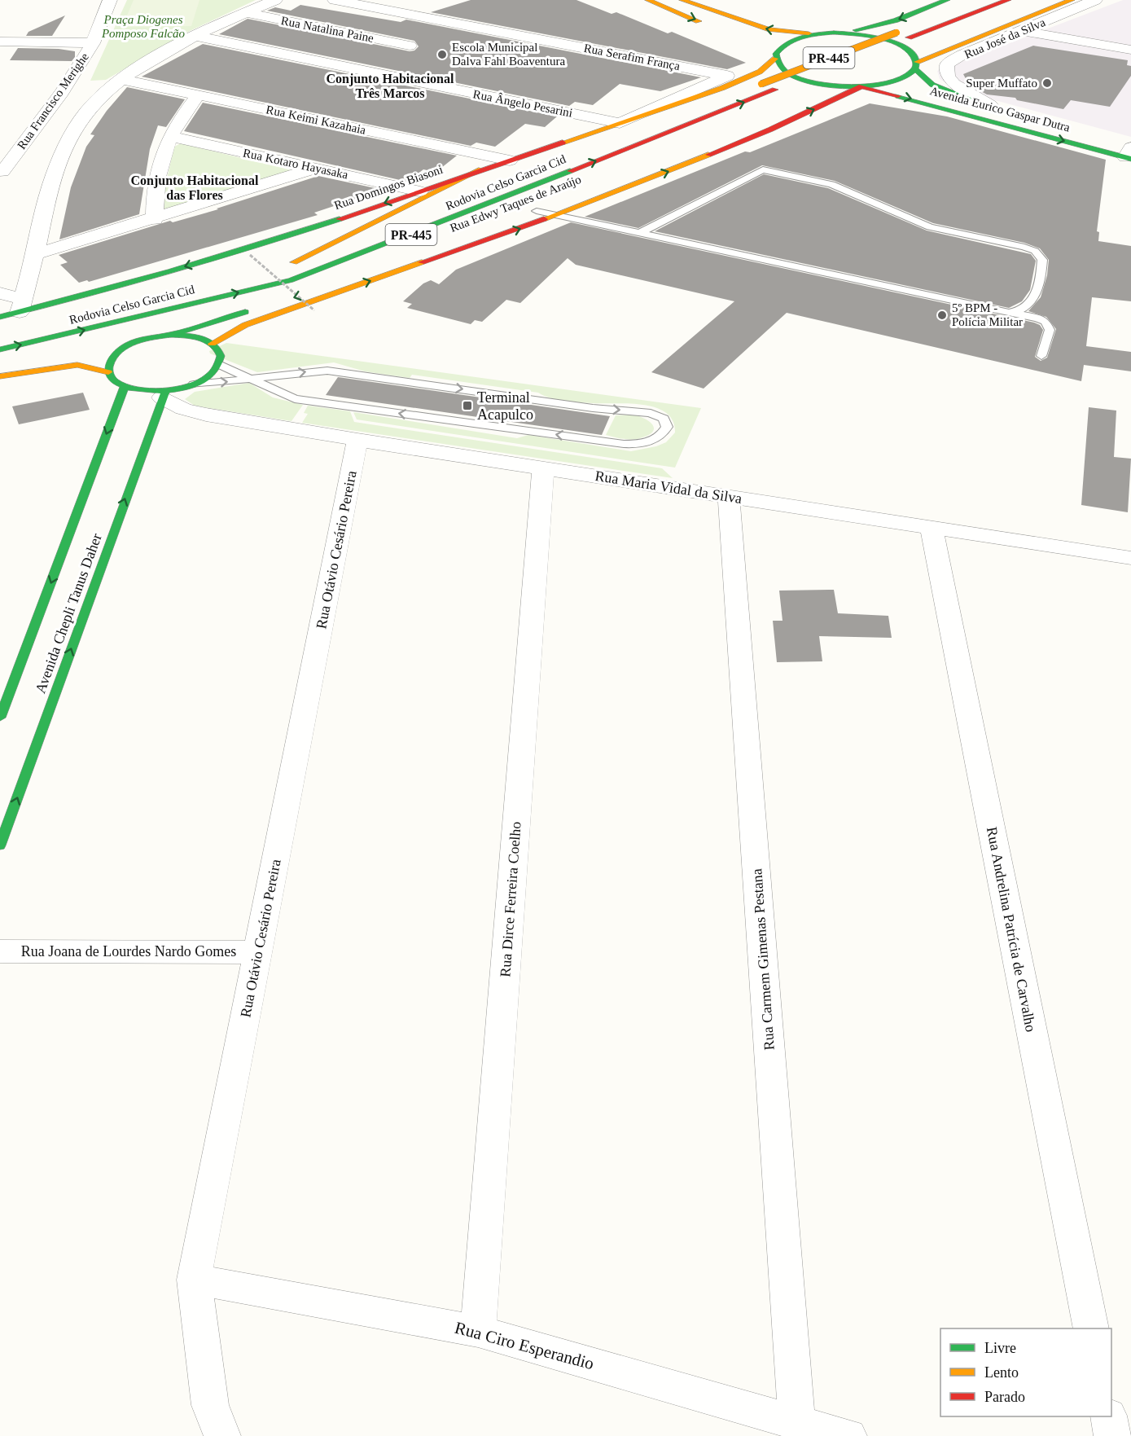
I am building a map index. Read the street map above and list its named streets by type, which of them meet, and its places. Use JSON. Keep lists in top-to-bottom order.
{
  "streets": {
    "main road": [
      "PR-445",
      "Avenida Eurico Gaspar Dutra",
      "Rodovia Celso Garcia Cid",
      "Rua Domingos Biasoni",
      "Rua Edwy Taques de Araújo",
      "Avenida Chepli Tanus Daher"
    ],
    "street": [
      "Rua Natalina Paine",
      "Rua José da Silva",
      "Rua Serafim França",
      "Rua Francisco Merighe",
      "Rua Ângelo Pesarini",
      "Rua Keimi Kazahaia",
      "Rua Kotaro Hayasaka",
      "Rua Maria Vidal da Silva",
      "Rua Otávio Cesário Pereira",
      "Rua Dirce Ferreira Coelho",
      "Rua Andrelina Patrícia de Carvalho",
      "Rua Joana de Lourdes Nardo Gomes",
      "Rua Carmem Gimenas Pestana",
      "Rua Ciro Esperandio"
    ]
  },
  "crossings": [
    ["Rua José da Silva", "Avenida Eurico Gaspar Dutra"],
    ["Rua Serafim França", "Rua Ângelo Pesarini"],
    ["Rua Serafim França", "Rua Domingos Biasoni"],
    ["Rua Ângelo Pesarini", "Rua Domingos Biasoni"],
    ["Avenida Eurico Gaspar Dutra", "Rua Domingos Biasoni"],
    ["Avenida Eurico Gaspar Dutra", "Rua Edwy Taques de Araújo"],
    ["Rua Keimi Kazahaia", "Rua Domingos Biasoni"],
    ["Rua Kotaro Hayasaka", "Rua Domingos Biasoni"],
    ["Rodovia Celso Garcia Cid", "Rua Domingos Biasoni"],
    ["Rua Maria Vidal da Silva", "Rua Otávio Cesário Pereira"],
    ["Rua Maria Vidal da Silva", "Avenida Chepli Tanus Daher"],
    ["Rua Maria Vidal da Silva", "Rua Dirce Ferreira Coelho"],
    ["Rua Maria Vidal da Silva", "Rua Andrelina Patrícia de Carvalho"],
    ["Rua Maria Vidal da Silva", "Rua Carmem Gimenas Pestana"],
    ["Rua Otávio Cesário Pereira", "Rua Joana de Lourdes Nardo Gomes"],
    ["Rua Otávio Cesário Pereira", "Rua Ciro Esperandio"],
    ["Rua Dirce Ferreira Coelho", "Rua Ciro Esperandio"],
    ["Rua Carmem Gimenas Pestana", "Rua Ciro Esperandio"]
  ],
  "one_way": ["Rua Domingos Biasoni"],
  "districts": ["Conjunto Habitacional Três Marcos", "Conjunto Habitacional das Flores"],
  "parks": ["Praça Diogenes Pomposo Falcão"],
  "places": {
    "other": ["Escola Municipal Dalva Fahl Boaventura", "Super Muffato", "5º BPM - Polícia Militar"],
    "transit": ["Terminal Acapulco"]
  },
  "legend": ["Livre", "Lento", "Parado"]
}
